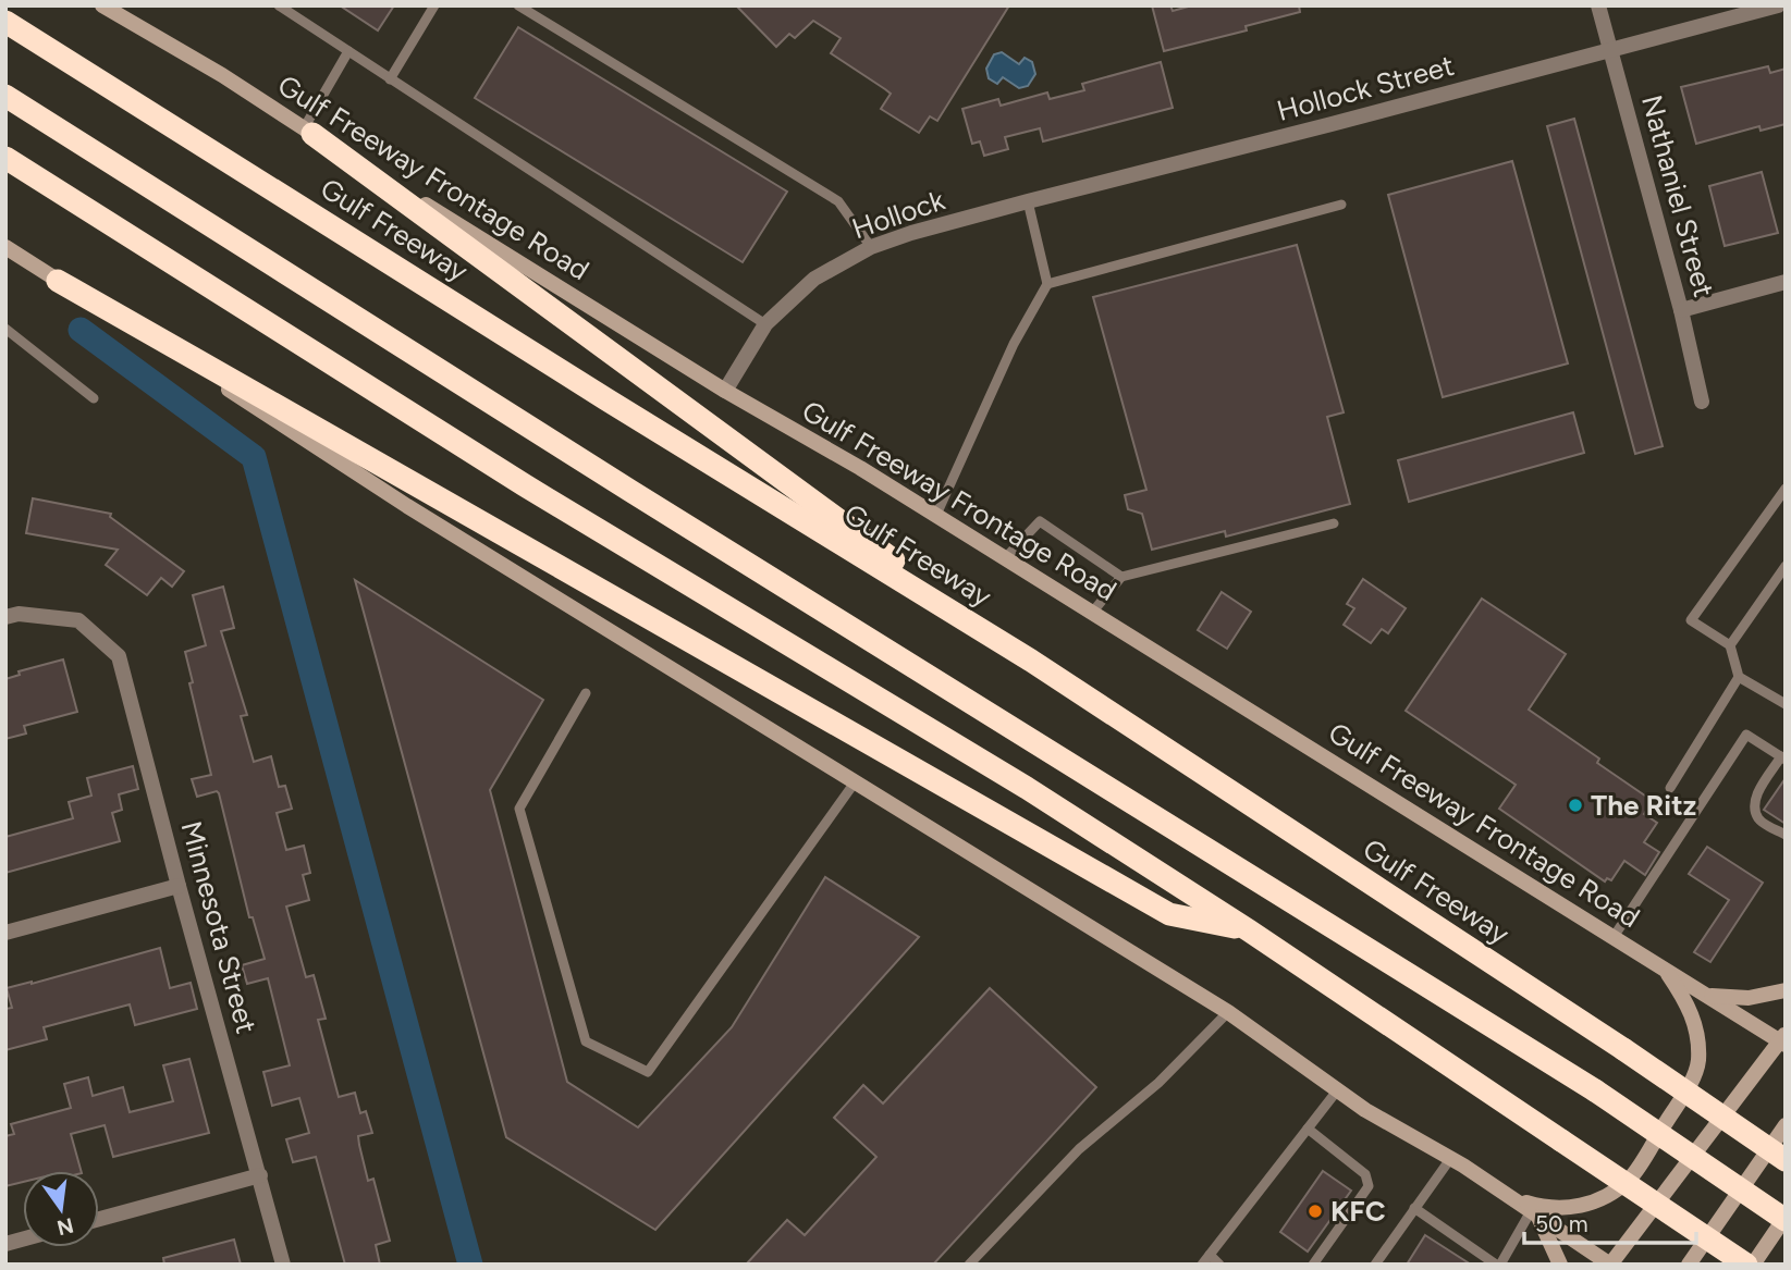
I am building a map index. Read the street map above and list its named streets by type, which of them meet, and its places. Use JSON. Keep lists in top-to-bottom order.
{
  "streets": {
    "highway": ["Gulf Freeway"],
    "main road": ["Gulf Freeway Frontage Road"],
    "street": [
      "Hollock Street",
      "Nathaniel Street",
      "Hollock",
      "Minnesota Street"
    ]
  },
  "crossings": [
    ["Hollock Street", "Nathaniel Street"],
    ["Hollock Street", "Hollock"],
    ["Gulf Freeway Frontage Road", "Hollock"]
  ],
  "places": ["The Ritz", "KFC"],
  "scale_bar": "50 m",
  "north": "bottom"
}
